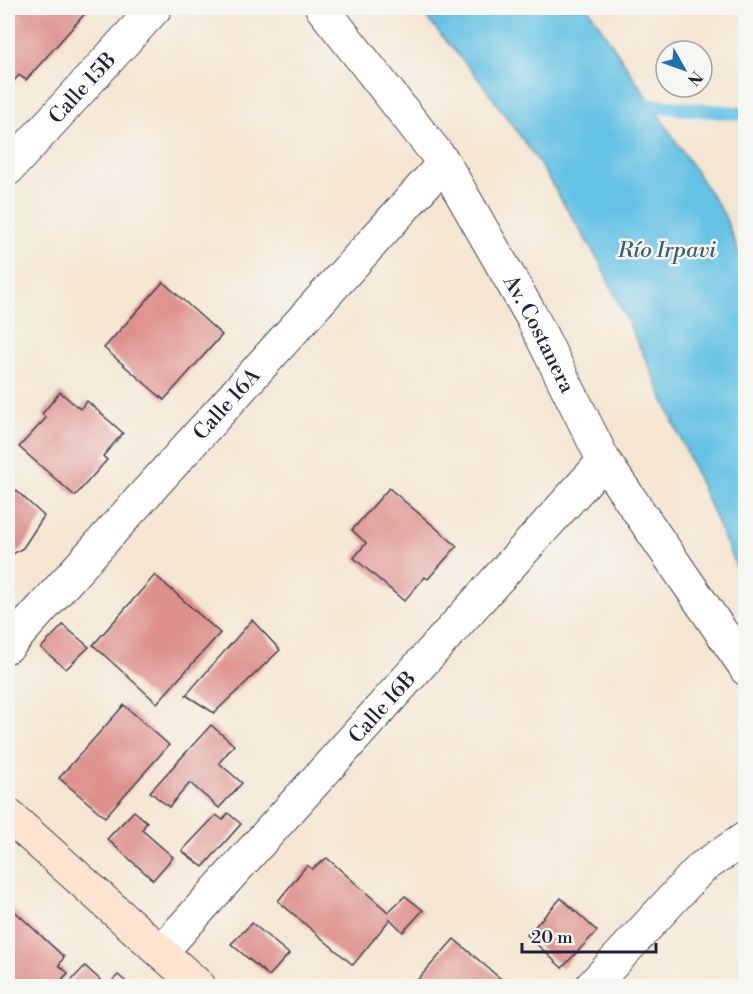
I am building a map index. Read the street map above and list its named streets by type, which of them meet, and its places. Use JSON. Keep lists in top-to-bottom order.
{
  "streets": {
    "street": [
      "Calle 15B",
      "Av. Costanera",
      "Calle 16A",
      "Calle 16B"
    ]
  },
  "crossings": [
    ["Av. Costanera", "Calle 16A"],
    ["Av. Costanera", "Calle 16B"]
  ],
  "water": ["Río Irpavi"],
  "scale_bar": "20 m",
  "north": "bottom right"
}
